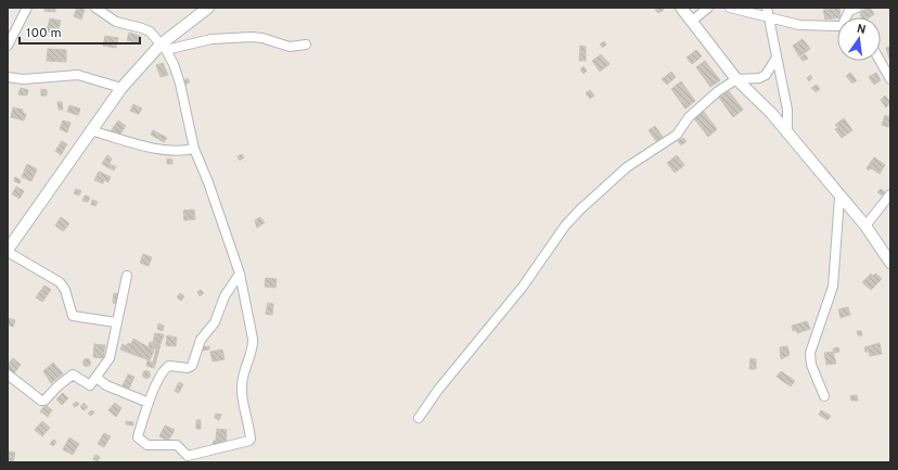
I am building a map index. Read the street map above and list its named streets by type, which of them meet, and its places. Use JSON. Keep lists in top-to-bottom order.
{
  "scale_bar": "100 m",
  "north": "top"
}
